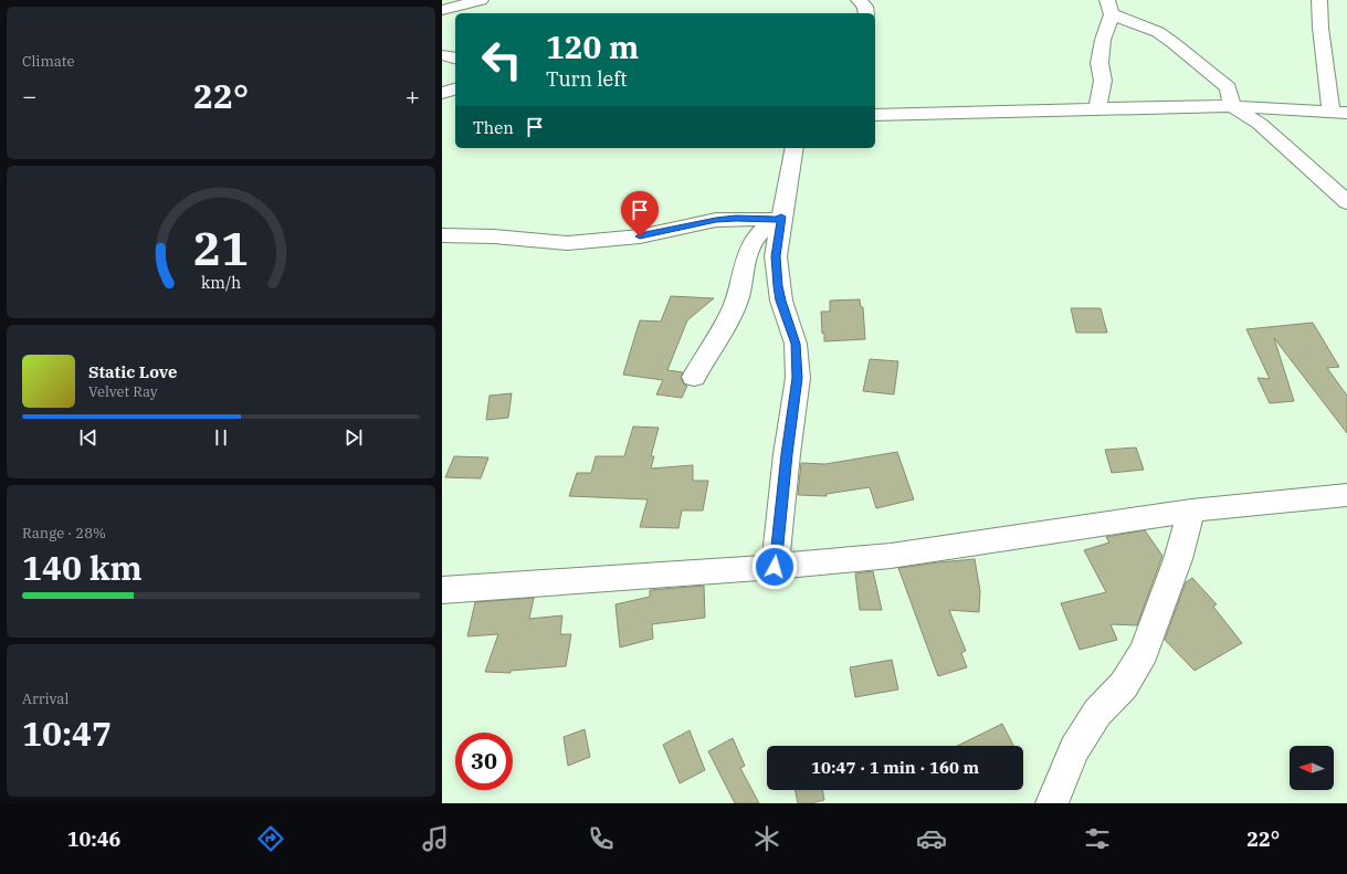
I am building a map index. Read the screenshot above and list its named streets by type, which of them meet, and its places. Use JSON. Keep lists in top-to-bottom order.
{
  "north": "left",
  "page": {
    "tile": [
      "Climate",
      ["Range · 28%", "140 km"],
      ["Arrival", "10:47"]
    ],
    "turn": ["120 m", "Turn left"],
    "heat": ["−", "22°", "+"],
    "then": "Then",
    "song": ["Static Love", "Velvet Ray"],
    "limit": "30",
    "trip": "10:47 · 1 min · 160 m",
    "tabs": ["10:46", "22°"],
    "gauge": ["21", "km/h"]
  }
}
